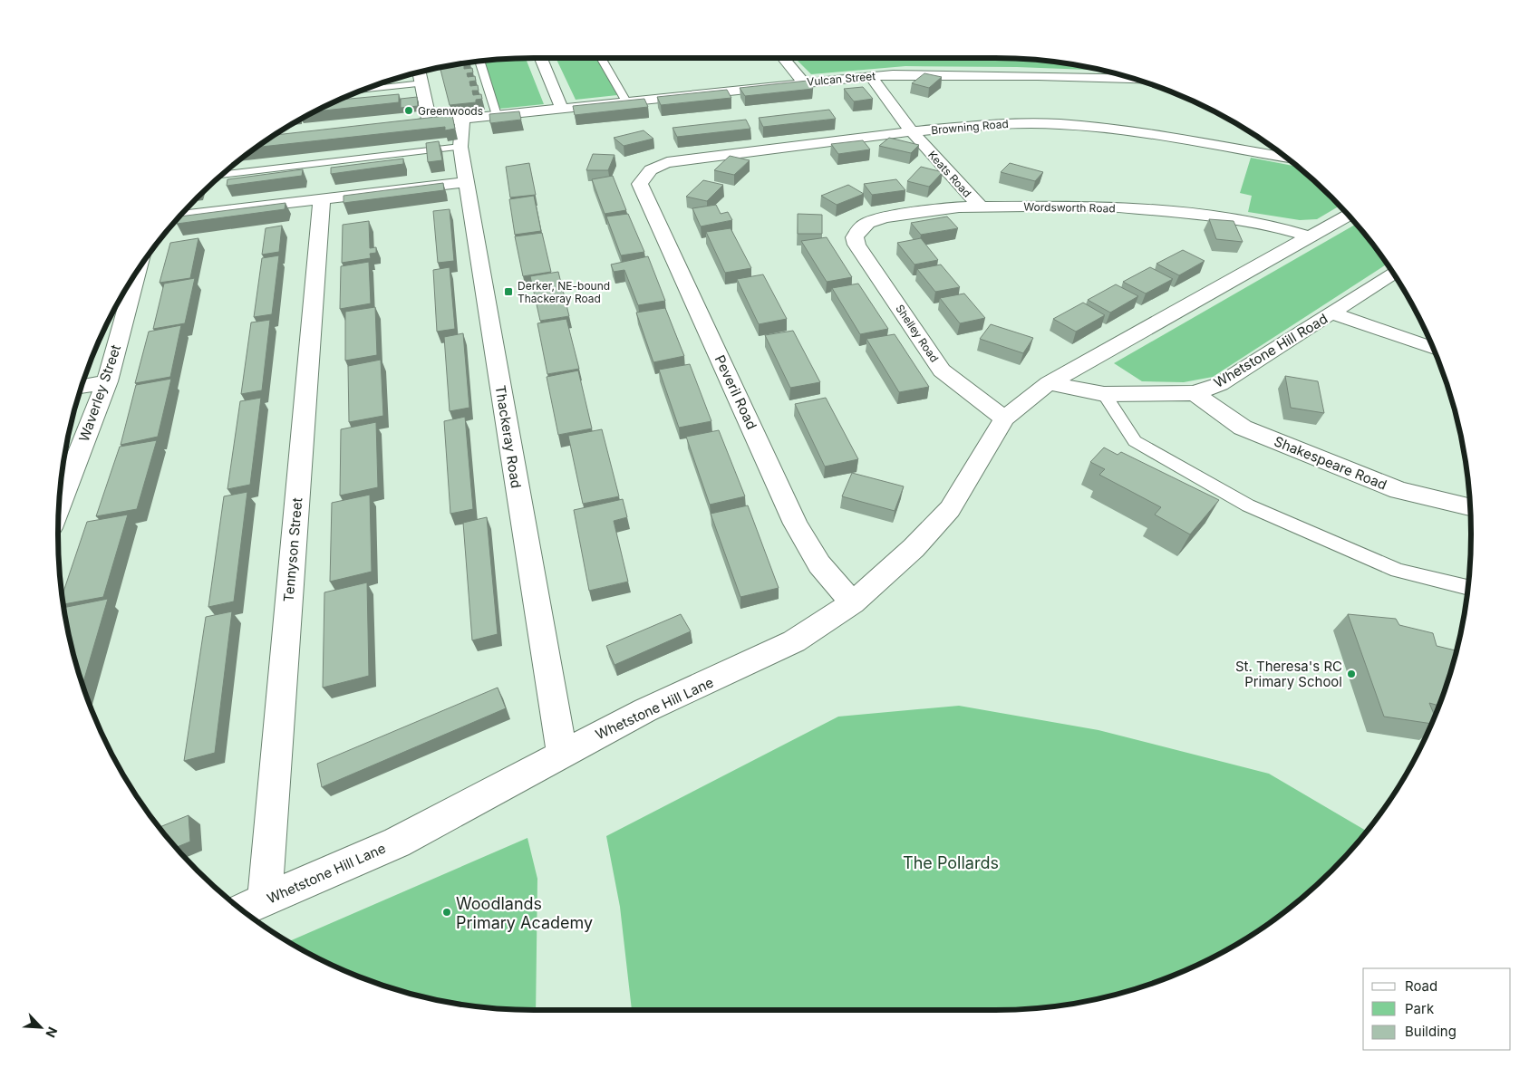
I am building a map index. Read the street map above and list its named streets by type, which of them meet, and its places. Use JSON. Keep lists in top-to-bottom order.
{
  "streets": {
    "street": [
      "Vulcan Street",
      "Browning Road",
      "Keats Road",
      "Wordsworth Road",
      "Shelley Road",
      "Whetstone Hill Road",
      "Peveril Road",
      "Waverley Street",
      "Thackeray Road",
      "Shakespeare Road",
      "Tennyson Street",
      "Whetstone Hill Lane"
    ]
  },
  "crossings": [
    ["Vulcan Street", "Keats Road"],
    ["Vulcan Street", "Thackeray Road"],
    ["Browning Road", "Keats Road"],
    ["Browning Road", "Peveril Road"],
    ["Keats Road", "Wordsworth Road"],
    ["Wordsworth Road", "Shelley Road"],
    ["Shelley Road", "Whetstone Hill Lane"],
    ["Whetstone Hill Road", "Shakespeare Road"],
    ["Peveril Road", "Whetstone Hill Lane"],
    ["Thackeray Road", "Whetstone Hill Lane"],
    ["Tennyson Street", "Whetstone Hill Lane"]
  ],
  "parks": ["The Pollards"],
  "places": {
    "other": ["Greenwoods", "St. Theresa's RC Primary School", "Woodlands Primary Academy"],
    "transit": ["Derker, NE-bound Thackeray Road"]
  },
  "legend": ["Road", "Park", "Building"],
  "north": "bottom right"
}
